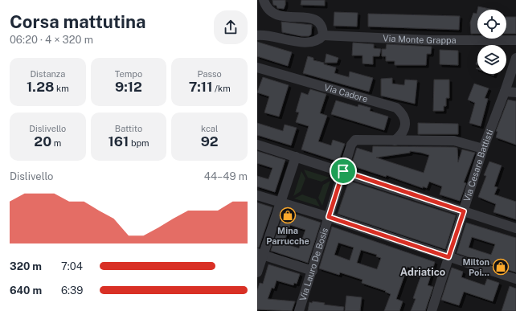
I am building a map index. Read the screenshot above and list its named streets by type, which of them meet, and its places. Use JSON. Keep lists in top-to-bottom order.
{
  "streets": {
    "street": [
      "Via Monte Grappa",
      "Via Cadore",
      "Via Cesare Battisti",
      "Via Lauro De Bosis"
    ]
  },
  "crossings": [
    ["Via Cadore", "Via Lauro De Bosis"]
  ],
  "districts": ["Adriatico"],
  "places": {
    "shop": ["Mina Parrucche", "Milton Poi..."]
  },
  "page": {
    "heading": ["Corsa mattutina", "06:20 · 4 × 320 m"],
    "stats": [
      ["Distanza", "1.28 km"],
      ["Tempo", "9:12"],
      ["Passo", "7:11 /km"],
      ["Dislivello", "20 m"],
      ["Battito", "161 bpm"],
      ["kcal", "92"]
    ],
    "chart": ["Dislivello", "44–49 m"],
    "list": [
      {
        "name": "320 m",
        "note": "7:04"
      },
      {
        "name": "640 m",
        "note": "6:39"
      }
    ]
  }
}
